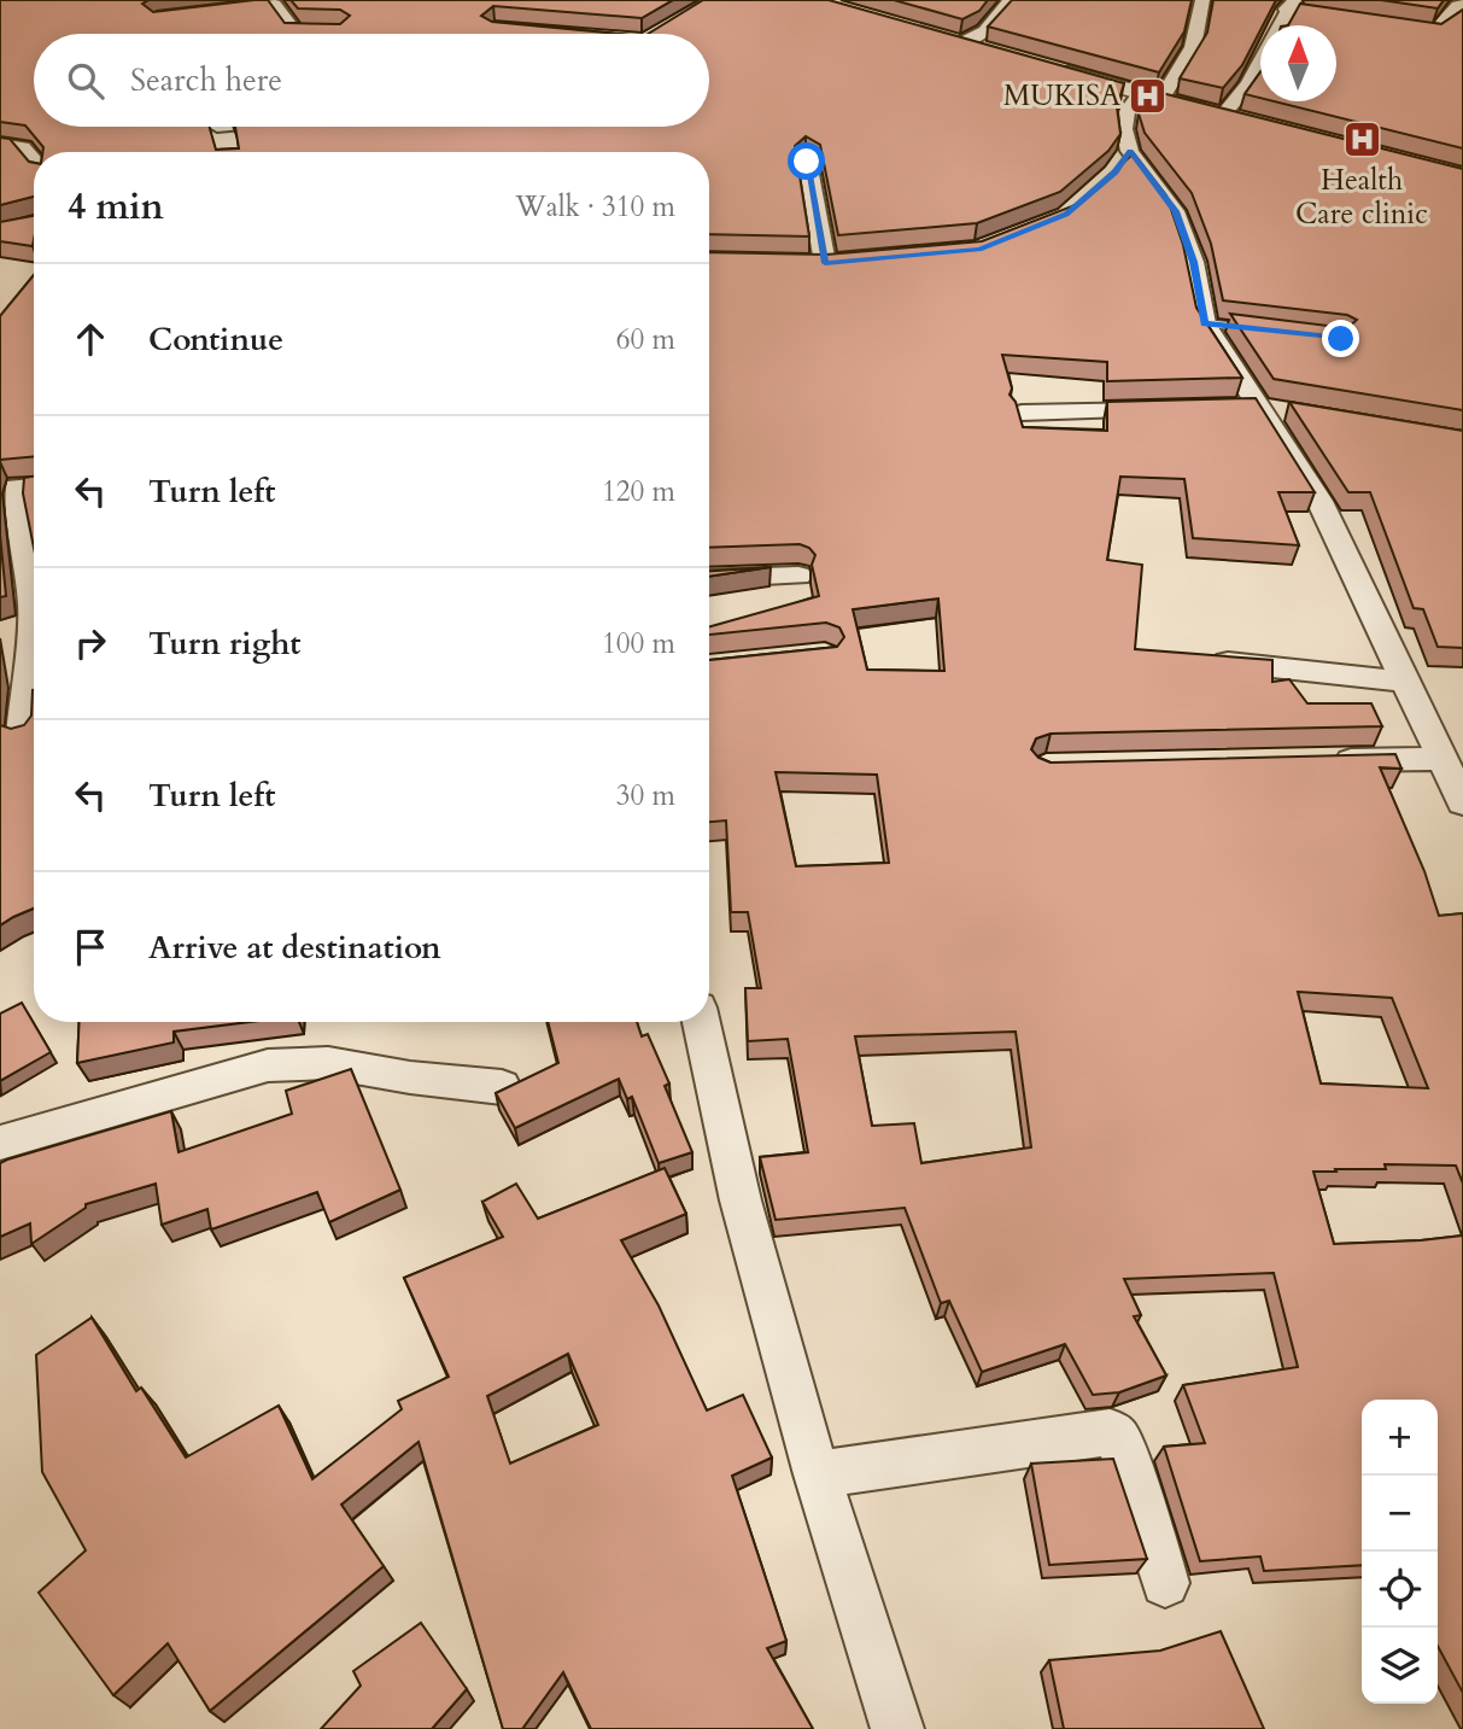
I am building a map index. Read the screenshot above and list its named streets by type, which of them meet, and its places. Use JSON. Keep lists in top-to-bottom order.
{
  "places": {
    "hospital": ["MUKISA", "Health Care clinic"]
  },
  "north": "top",
  "page": {
    "search": "Search here",
    "heading": ["4 min", "Walk · 310 m"],
    "list": [
      ["Continue", "60 m"],
      ["Turn left", "120 m"],
      ["Turn right", "100 m"],
      ["Turn left", "30 m"],
      "Arrive at destination"
    ],
    "map_buttons": ["+", "−"]
  }
}
